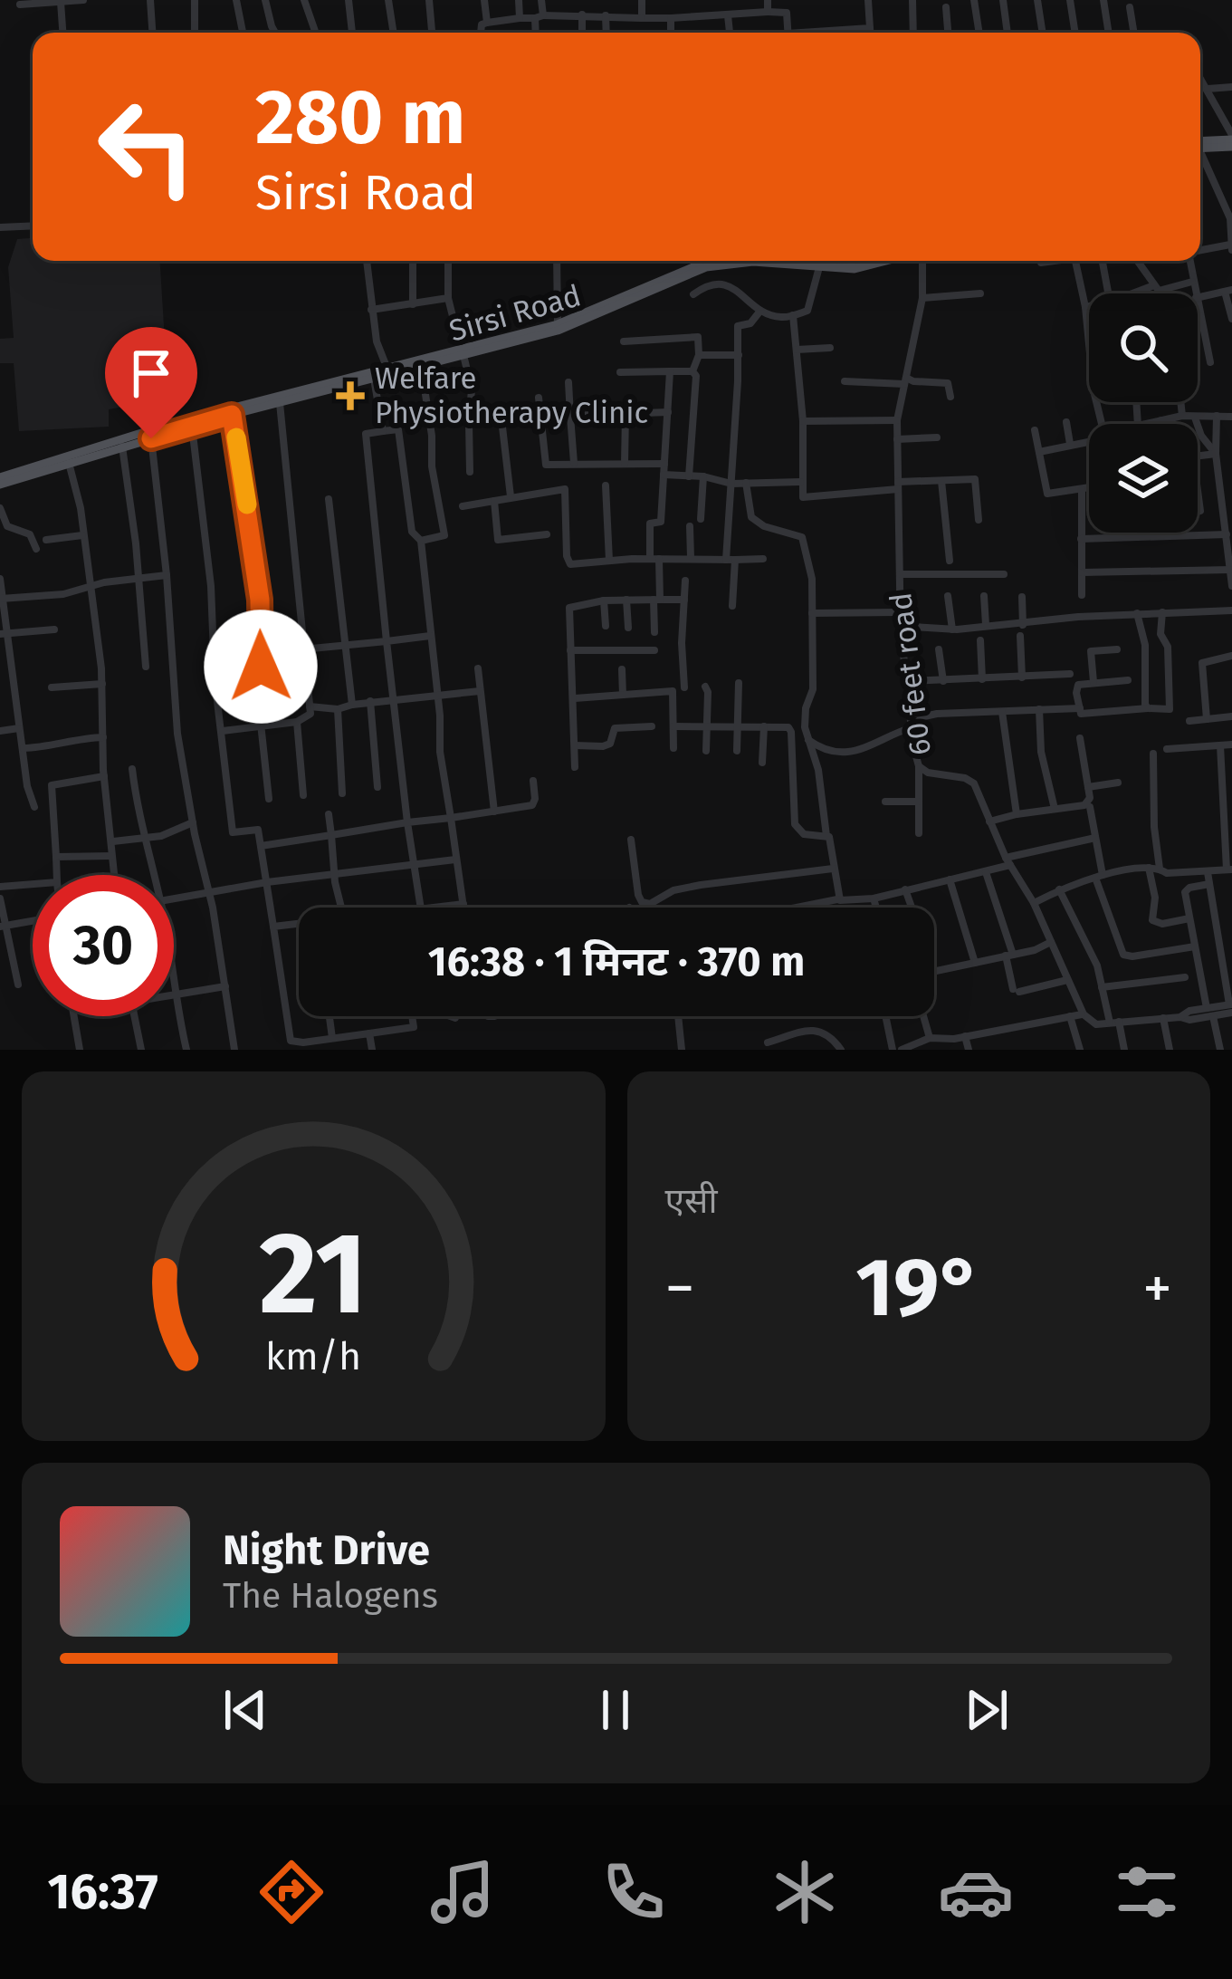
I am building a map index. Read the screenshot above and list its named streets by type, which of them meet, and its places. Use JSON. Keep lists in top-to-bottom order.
{
  "streets": {
    "main road": ["Sirsi Road"],
    "street": ["60 feet road"]
  },
  "places": {
    "health": ["Welfare Physiotherapy Clinic"]
  },
  "page": {
    "turn": ["280 m", "Sirsi Road"],
    "limit": "30",
    "trip": "16:38 · 1 मिनट · 370 m",
    "tile": "एसी",
    "heat": ["−", "19°", "+"],
    "song": ["Night Drive", "The Halogens"],
    "tabs": "16:37",
    "gauge": ["21", "km/h"]
  }
}
